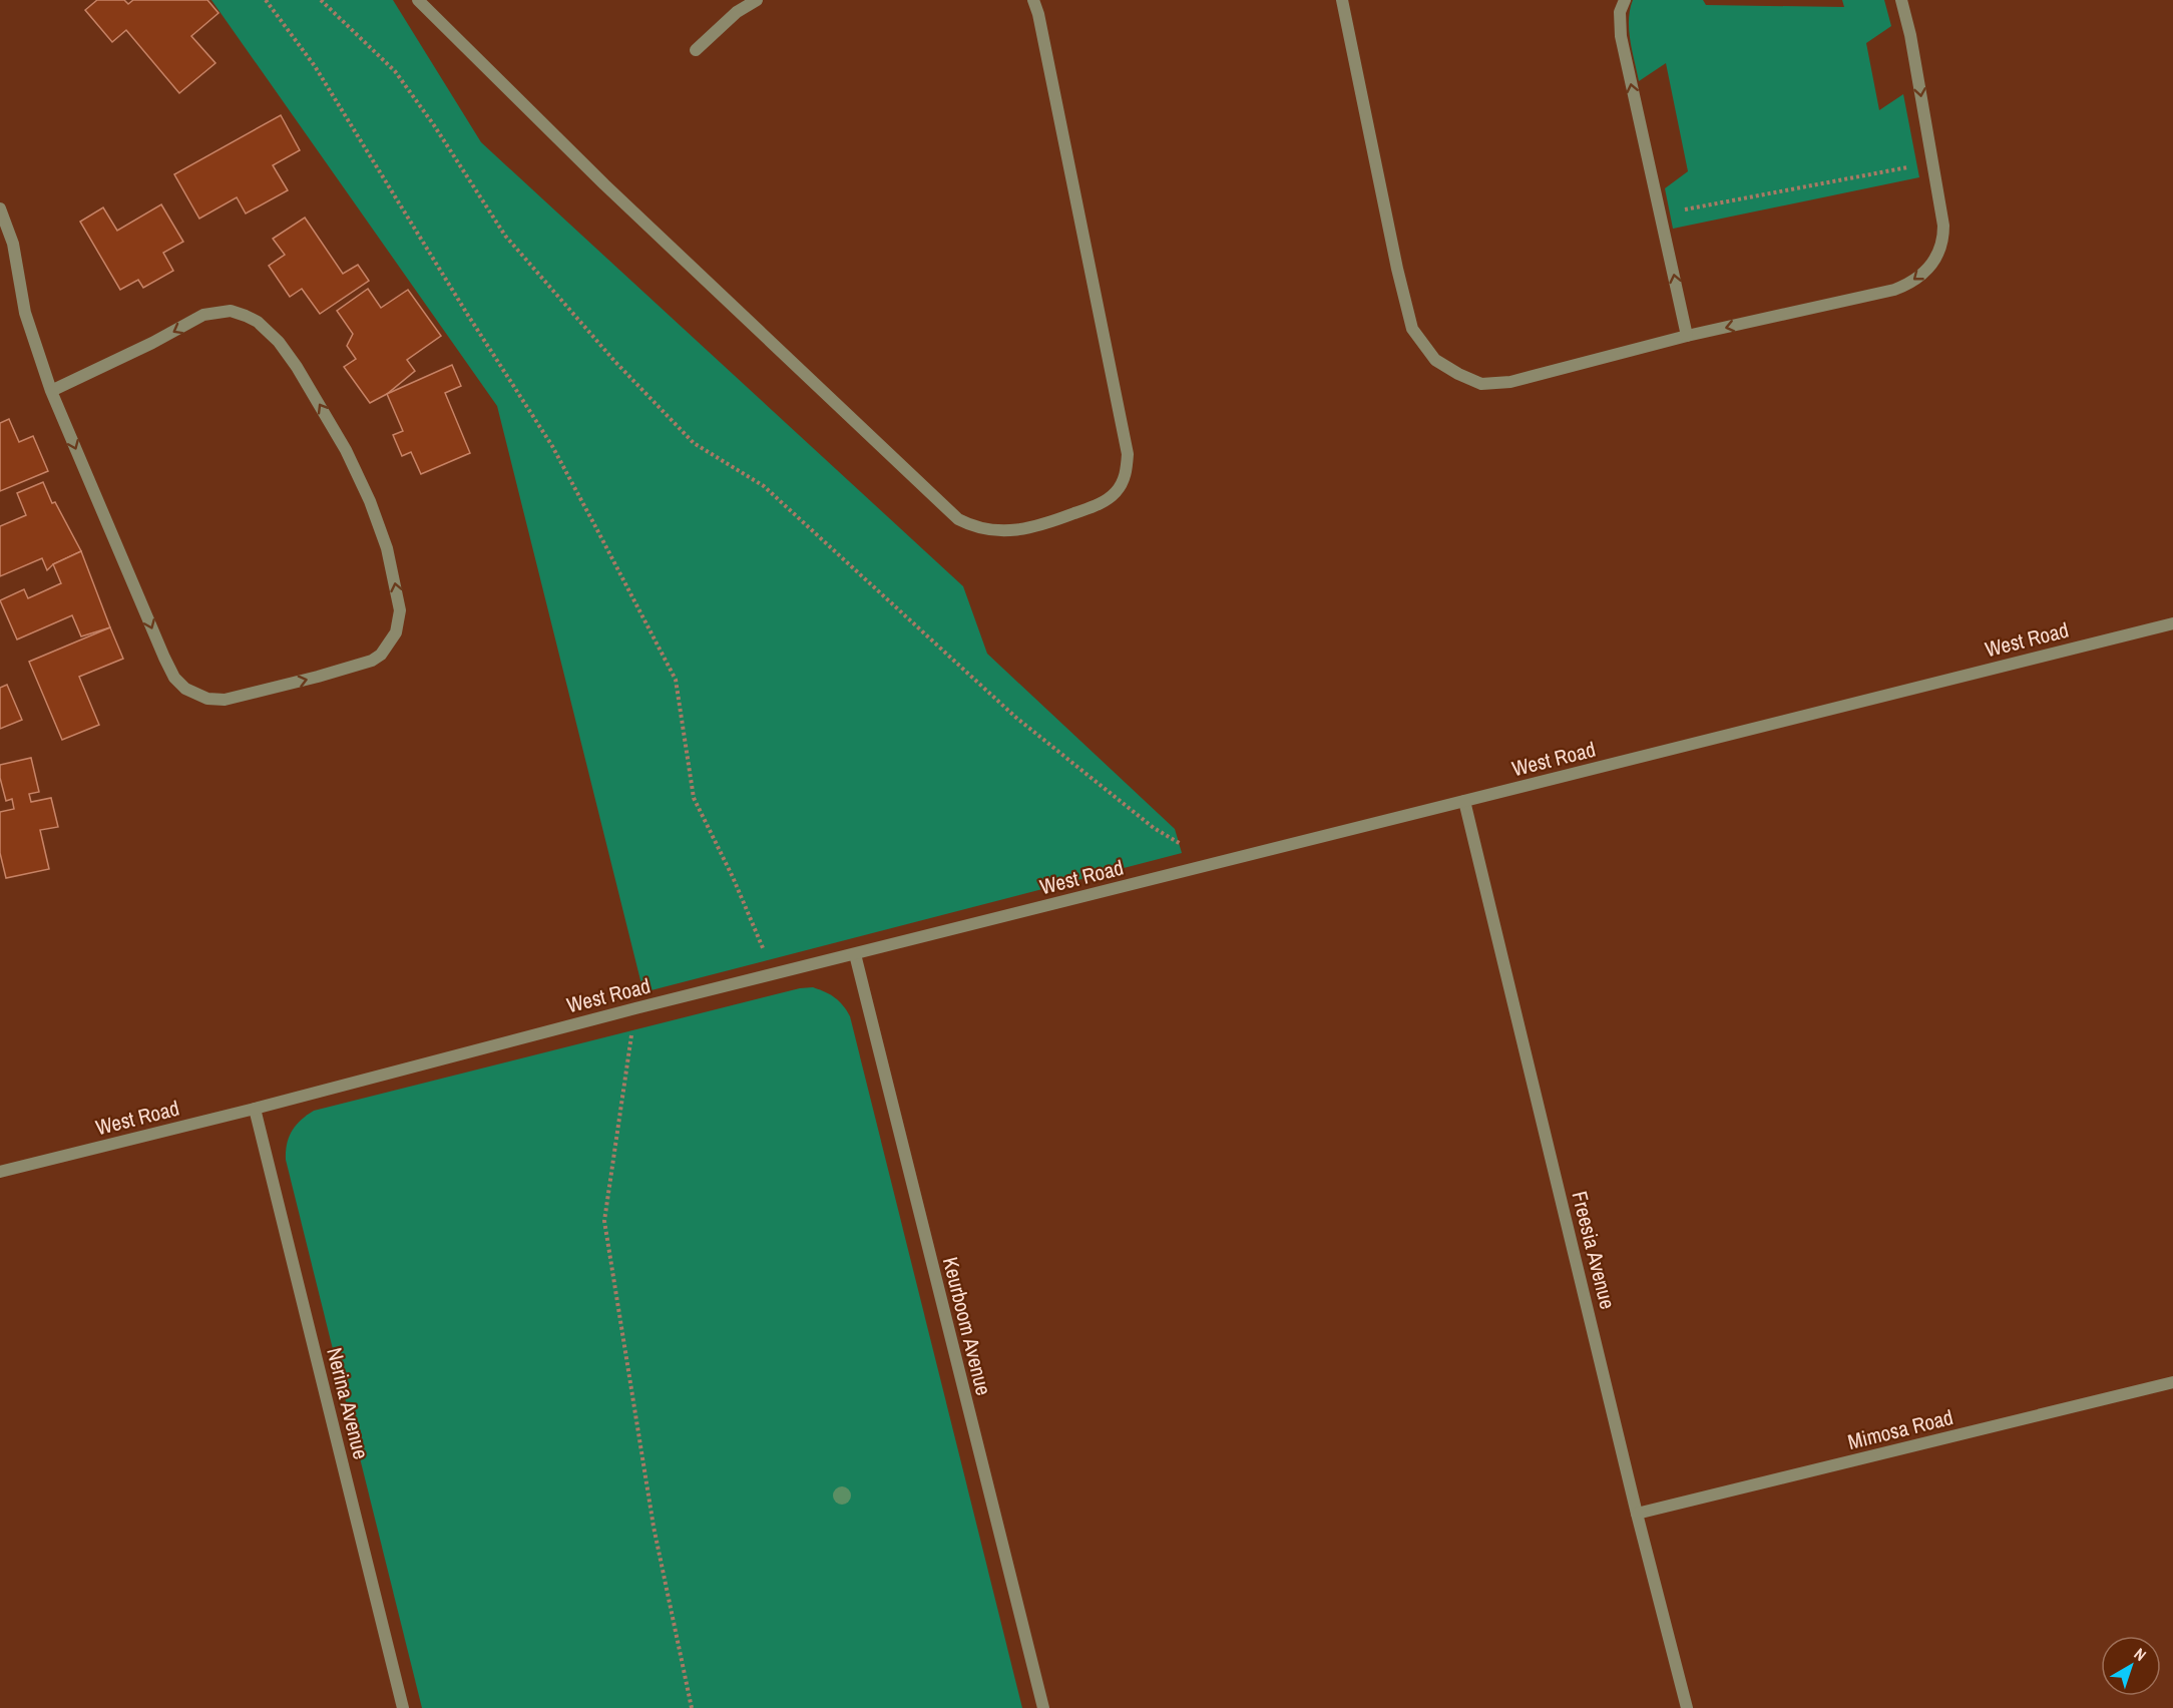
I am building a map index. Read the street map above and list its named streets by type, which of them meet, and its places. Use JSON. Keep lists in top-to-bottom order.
{
  "streets": {
    "street": [
      "West Road",
      "Freesia Avenue",
      "Keurboom Avenue",
      "Nerina Avenue",
      "Mimosa Road"
    ]
  },
  "crossings": [
    ["West Road", "Freesia Avenue"],
    ["West Road", "Keurboom Avenue"],
    ["West Road", "Nerina Avenue"],
    ["Freesia Avenue", "Mimosa Road"]
  ],
  "north": "top right"
}
